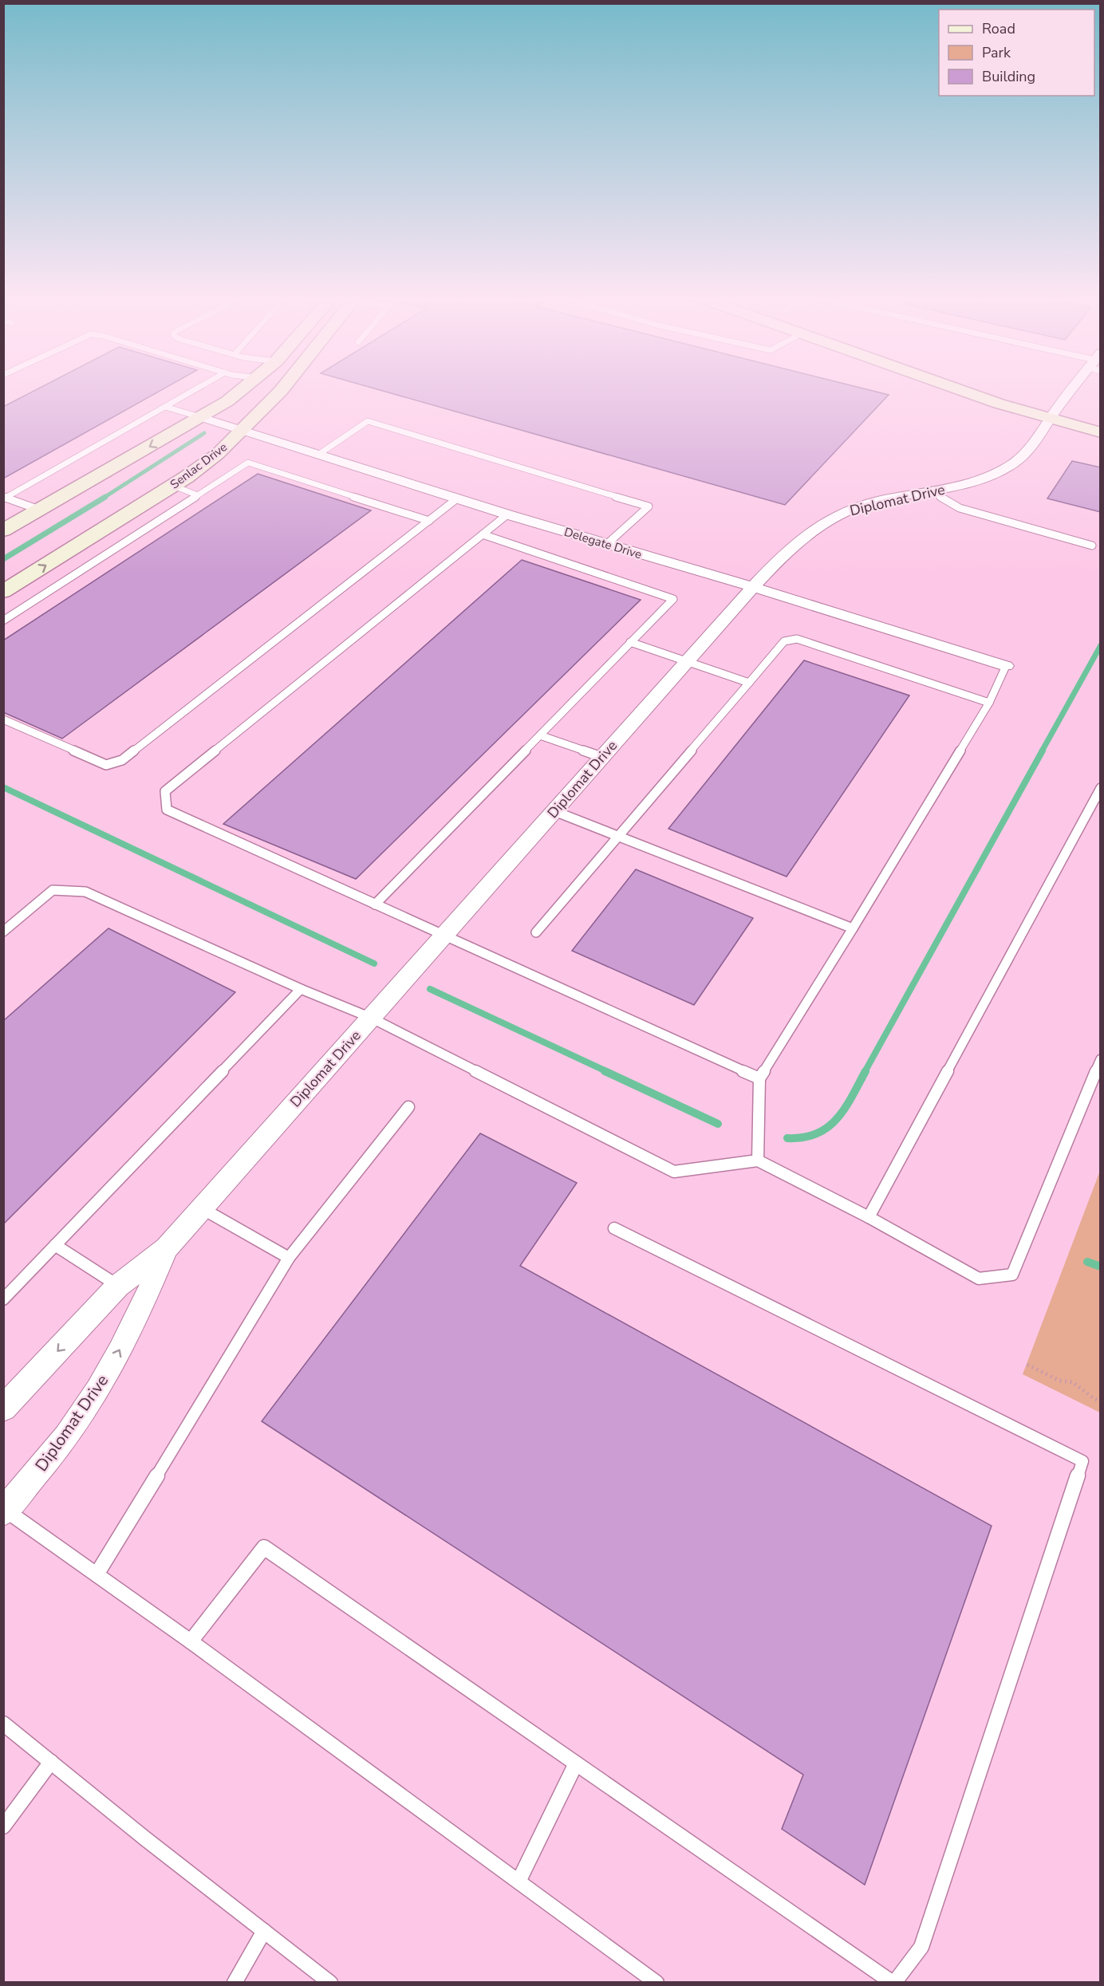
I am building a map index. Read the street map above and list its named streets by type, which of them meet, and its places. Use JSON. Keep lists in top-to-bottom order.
{
  "streets": {
    "street": ["Senlac Drive", "Diplomat Drive", "Delegate Drive"]
  },
  "crossings": [
    ["Senlac Drive", "Delegate Drive"],
    ["Diplomat Drive", "Delegate Drive"]
  ],
  "legend": ["Road", "Park", "Building"]
}
